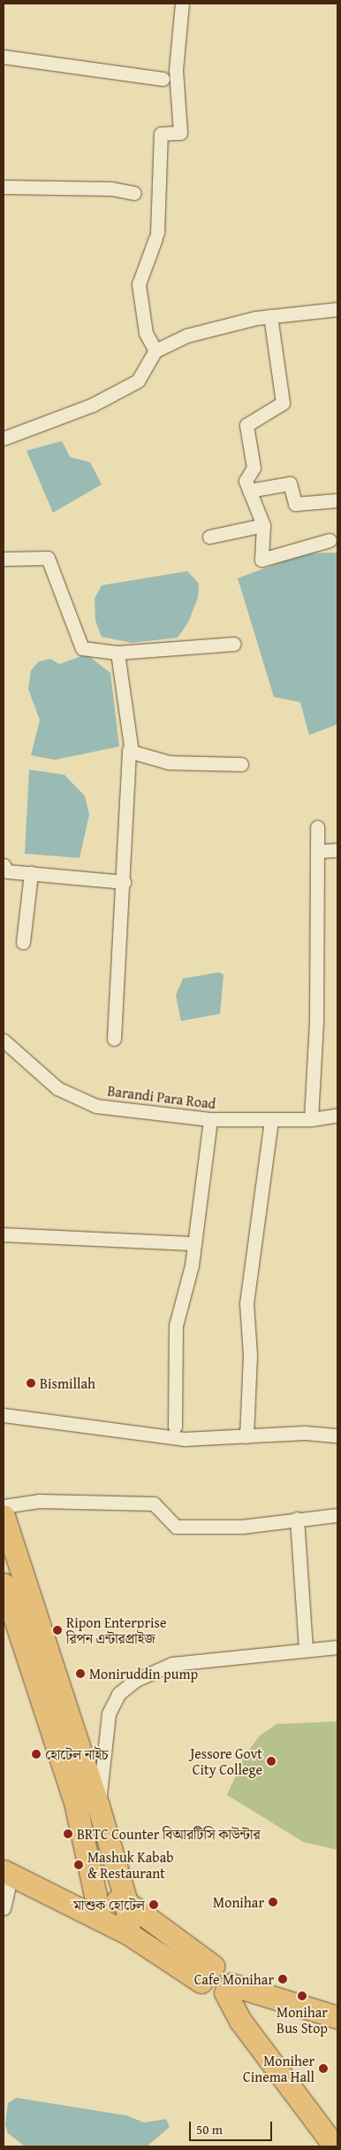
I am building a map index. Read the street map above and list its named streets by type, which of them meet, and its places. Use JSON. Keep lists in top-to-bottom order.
{
  "streets": {
    "street": ["Barandi Para Road"]
  },
  "places": [
    "Bismillah",
    "Ripon Enterprise রিপন এন্টারপ্রাইজ",
    "Moniruddin pump",
    "হোটেল নাইচ",
    "Jessore Govt City College",
    "BRTC Counter বিআরটিসি কাউন্টার",
    "Mashuk Kabab & Restaurant",
    "Monihar",
    "মাশুক হোটেল",
    "Cafe Monihar",
    "Monihar Bus Stop",
    "Moniher Cinema Hall"
  ],
  "scale_bar": "50 m"
}
